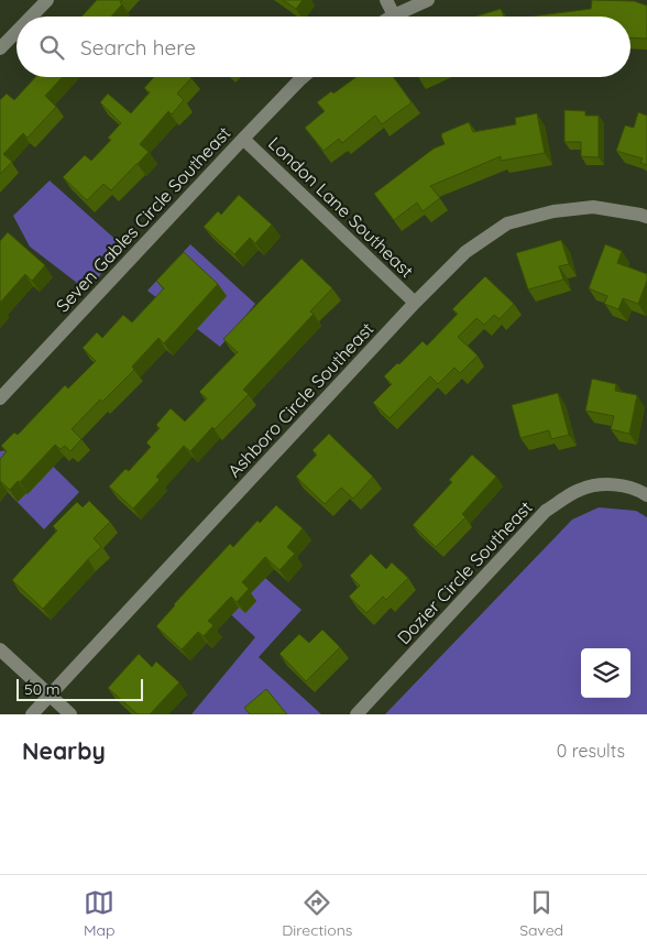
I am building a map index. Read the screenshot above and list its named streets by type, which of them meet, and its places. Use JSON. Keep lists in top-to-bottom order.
{
  "streets": {
    "street": [
      "London Lane Southeast",
      "Seven Gables Circle Southeast",
      "Ashboro Circle Southeast",
      "Dozier Circle Southeast"
    ]
  },
  "crossings": [
    ["London Lane Southeast", "Seven Gables Circle Southeast"],
    ["London Lane Southeast", "Ashboro Circle Southeast"]
  ],
  "scale_bar": "50 m",
  "page": {
    "search": "Search here",
    "scale": "50 m",
    "heading": ["Nearby", "0 results"],
    "nav": ["Map", "Directions", "Saved"]
  }
}
